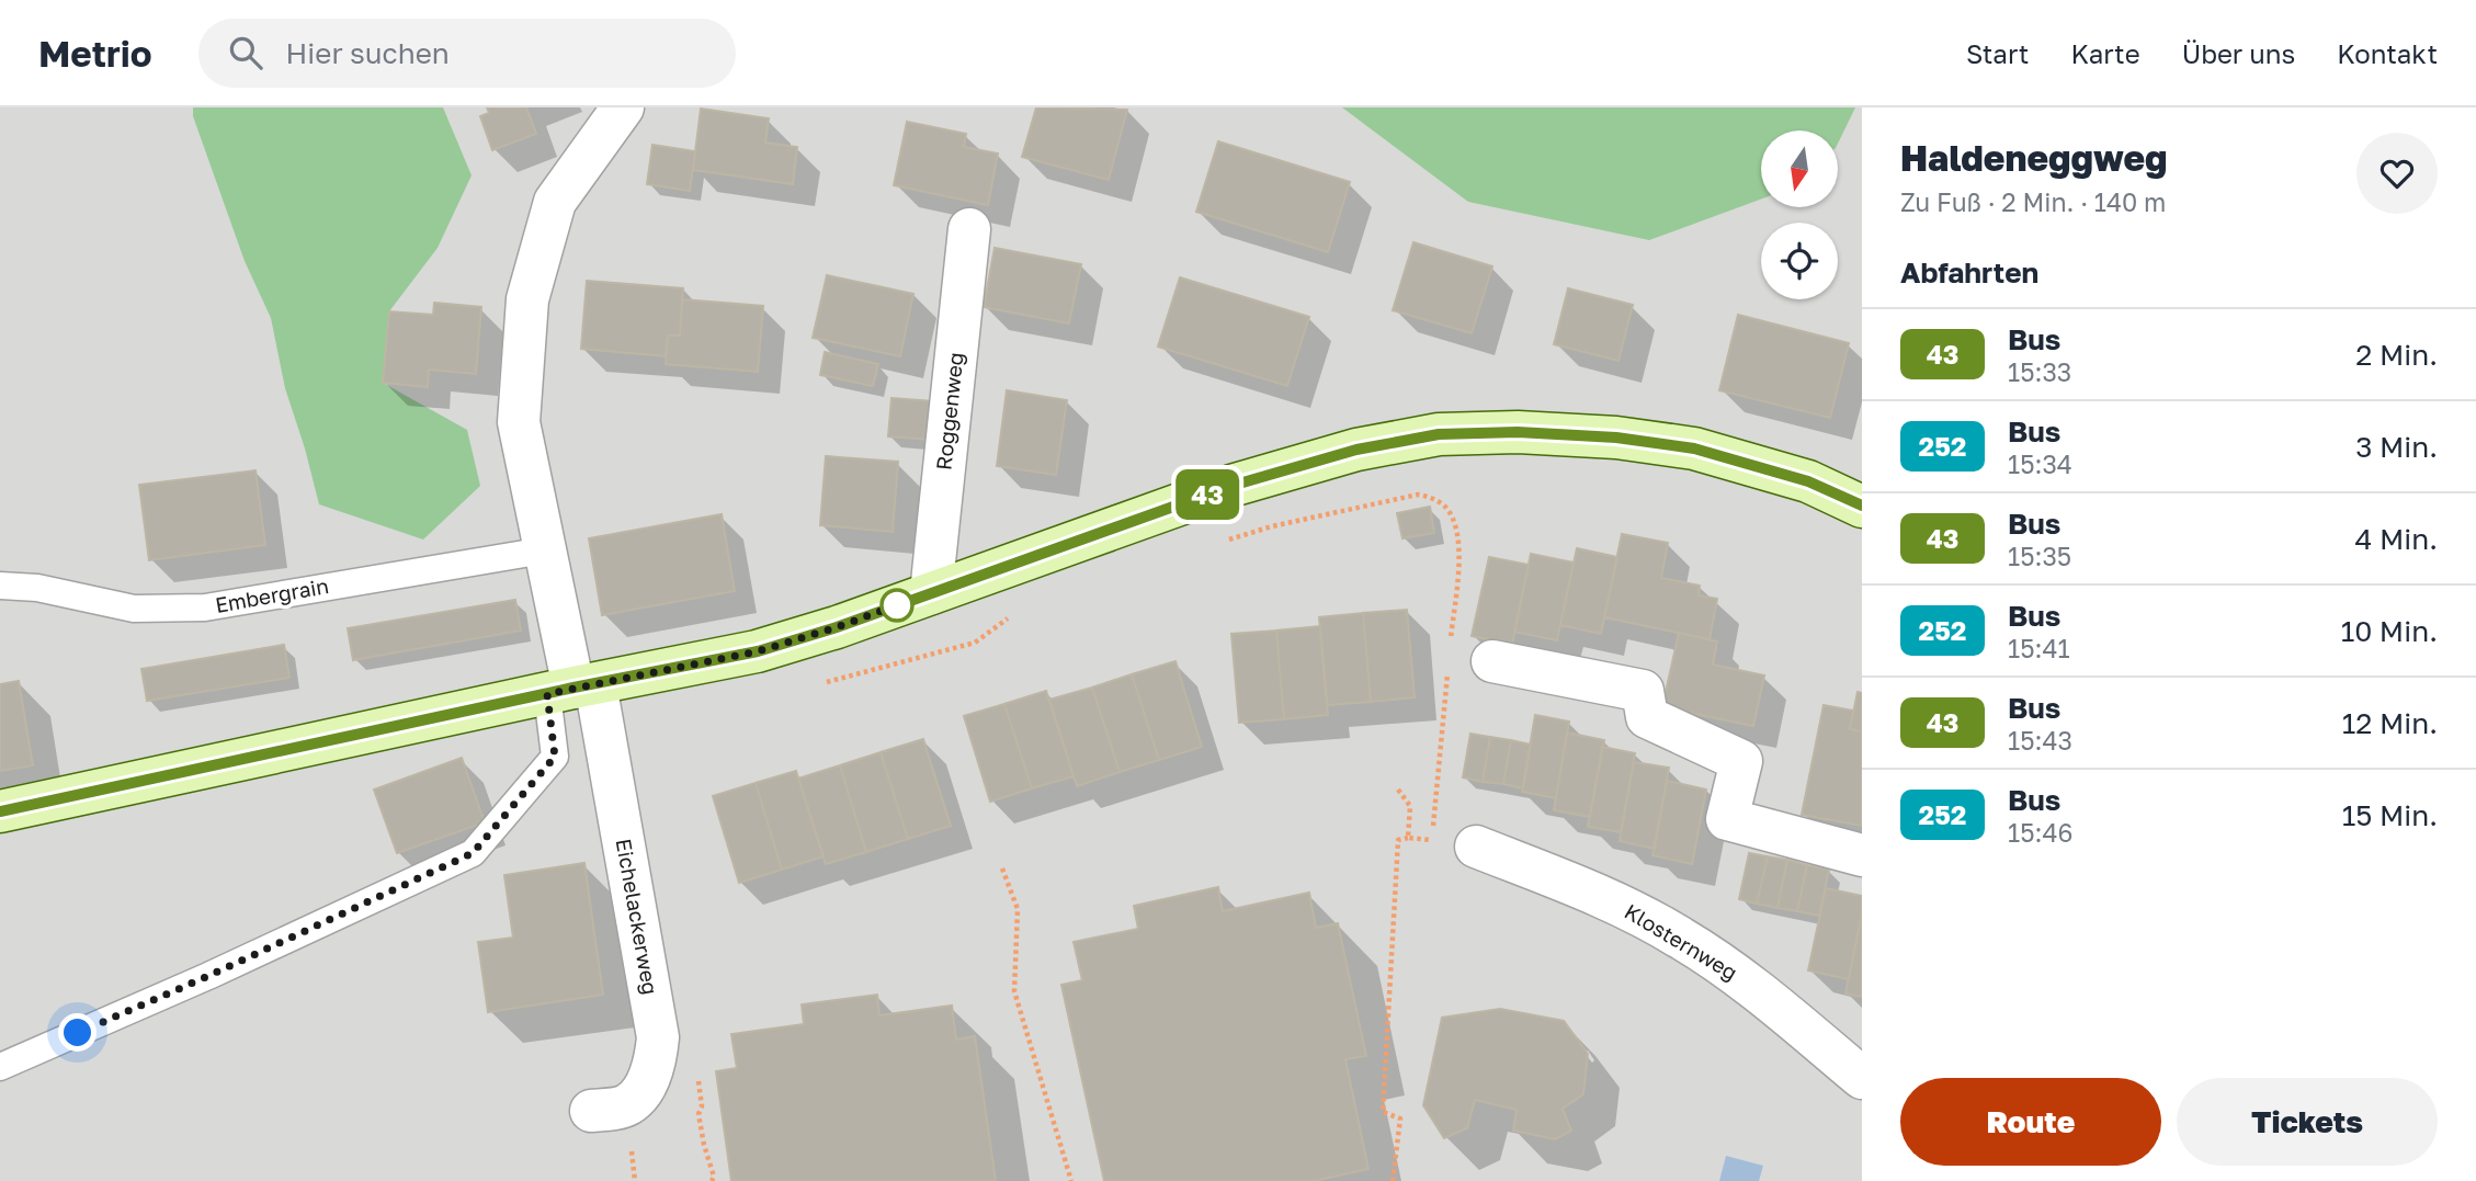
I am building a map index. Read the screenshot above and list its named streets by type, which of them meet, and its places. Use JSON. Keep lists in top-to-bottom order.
{
  "streets": {
    "street": ["Roggenweg", "Eichelackerweg", "Klosternweg"],
    "lane": ["Embergrain"]
  },
  "crossings": [
    ["Embergrain", "Eichelackerweg"]
  ],
  "lines": ["bus line 43"],
  "north": "bottom",
  "page": {
    "header": "Metrio",
    "search": "Hier suchen",
    "nav": [
      "Start",
      "Karte",
      "Über uns",
      "Kontakt"
    ],
    "on_map": "43",
    "heading": [
      ["Haldeneggweg", "Zu Fuß · 2 Min. · 140 m"],
      "Abfahrten"
    ],
    "list": [
      {
        "mark": "43",
        "name": "Bus",
        "note": "15:33",
        "value": "2 Min."
      },
      {
        "mark": "252",
        "name": "Bus",
        "note": "15:34",
        "value": "3 Min."
      },
      {
        "mark": "43",
        "name": "Bus",
        "note": "15:35",
        "value": "4 Min."
      },
      {
        "mark": "252",
        "name": "Bus",
        "note": "15:41",
        "value": "10 Min."
      },
      {
        "mark": "43",
        "name": "Bus",
        "note": "15:43",
        "value": "12 Min."
      },
      {
        "mark": "252",
        "name": "Bus",
        "note": "15:46",
        "value": "15 Min."
      }
    ],
    "buttons": ["Route", "Tickets"]
  }
}
